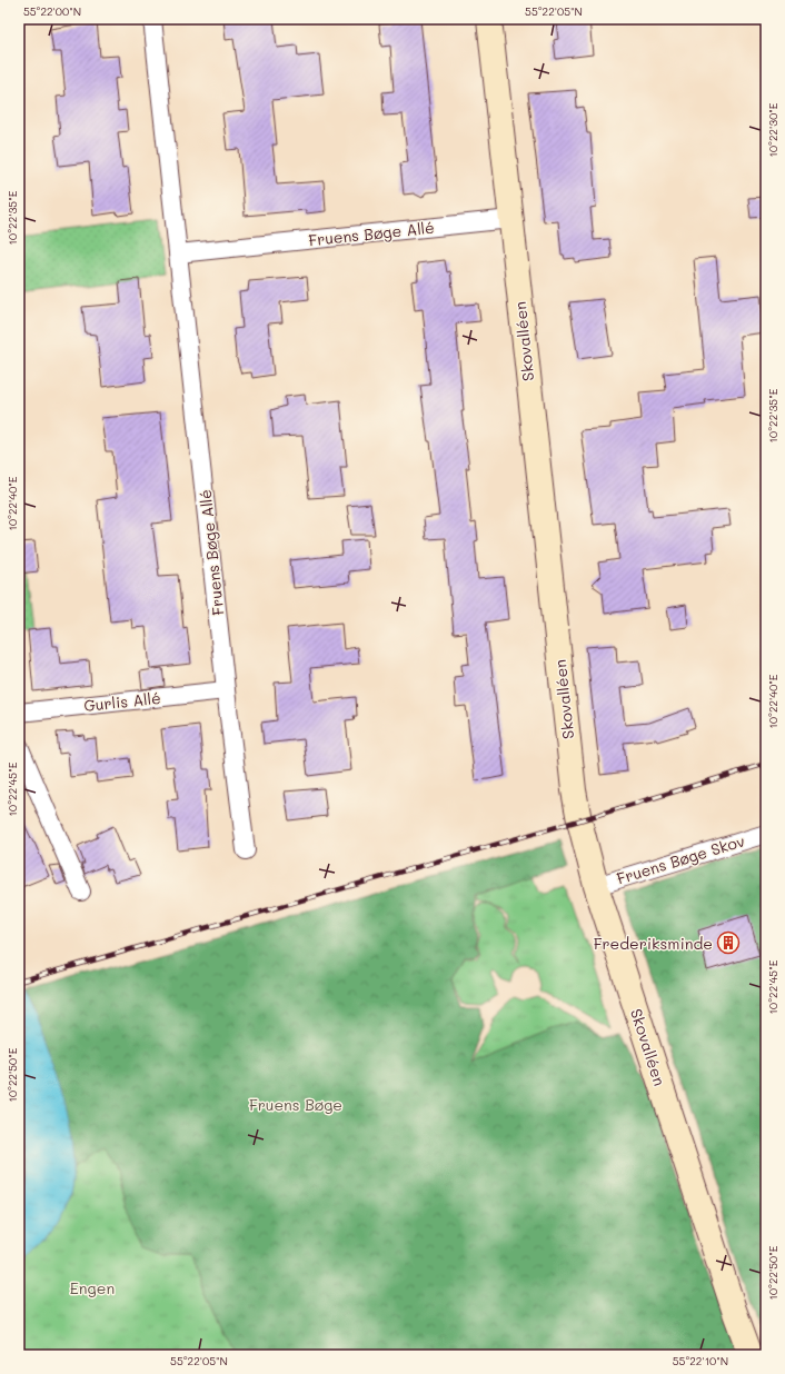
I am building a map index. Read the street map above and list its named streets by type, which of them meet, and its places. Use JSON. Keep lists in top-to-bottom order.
{
  "streets": {
    "street": [
      "Fruens Bøge Allé",
      "Skovalléen",
      "Gurlis Allé",
      "Fruens Bøge Skov"
    ]
  },
  "crossings": [
    ["Fruens Bøge Allé", "Skovalléen"],
    ["Fruens Bøge Allé", "Gurlis Allé"],
    ["Skovalléen", "Fruens Bøge Skov"]
  ],
  "parks": ["Fruens Bøge", "Engen"],
  "places": {
    "building": ["Frederiksminde"]
  },
  "coordinates": [
    "55°22'00\"N",
    "55°22'05\"N",
    "10°22'30\"E",
    "10°22'35\"E",
    "10°22'40\"E",
    "10°22'45\"E",
    "10°22'50\"E",
    "55°22'10\"N"
  ]
}
